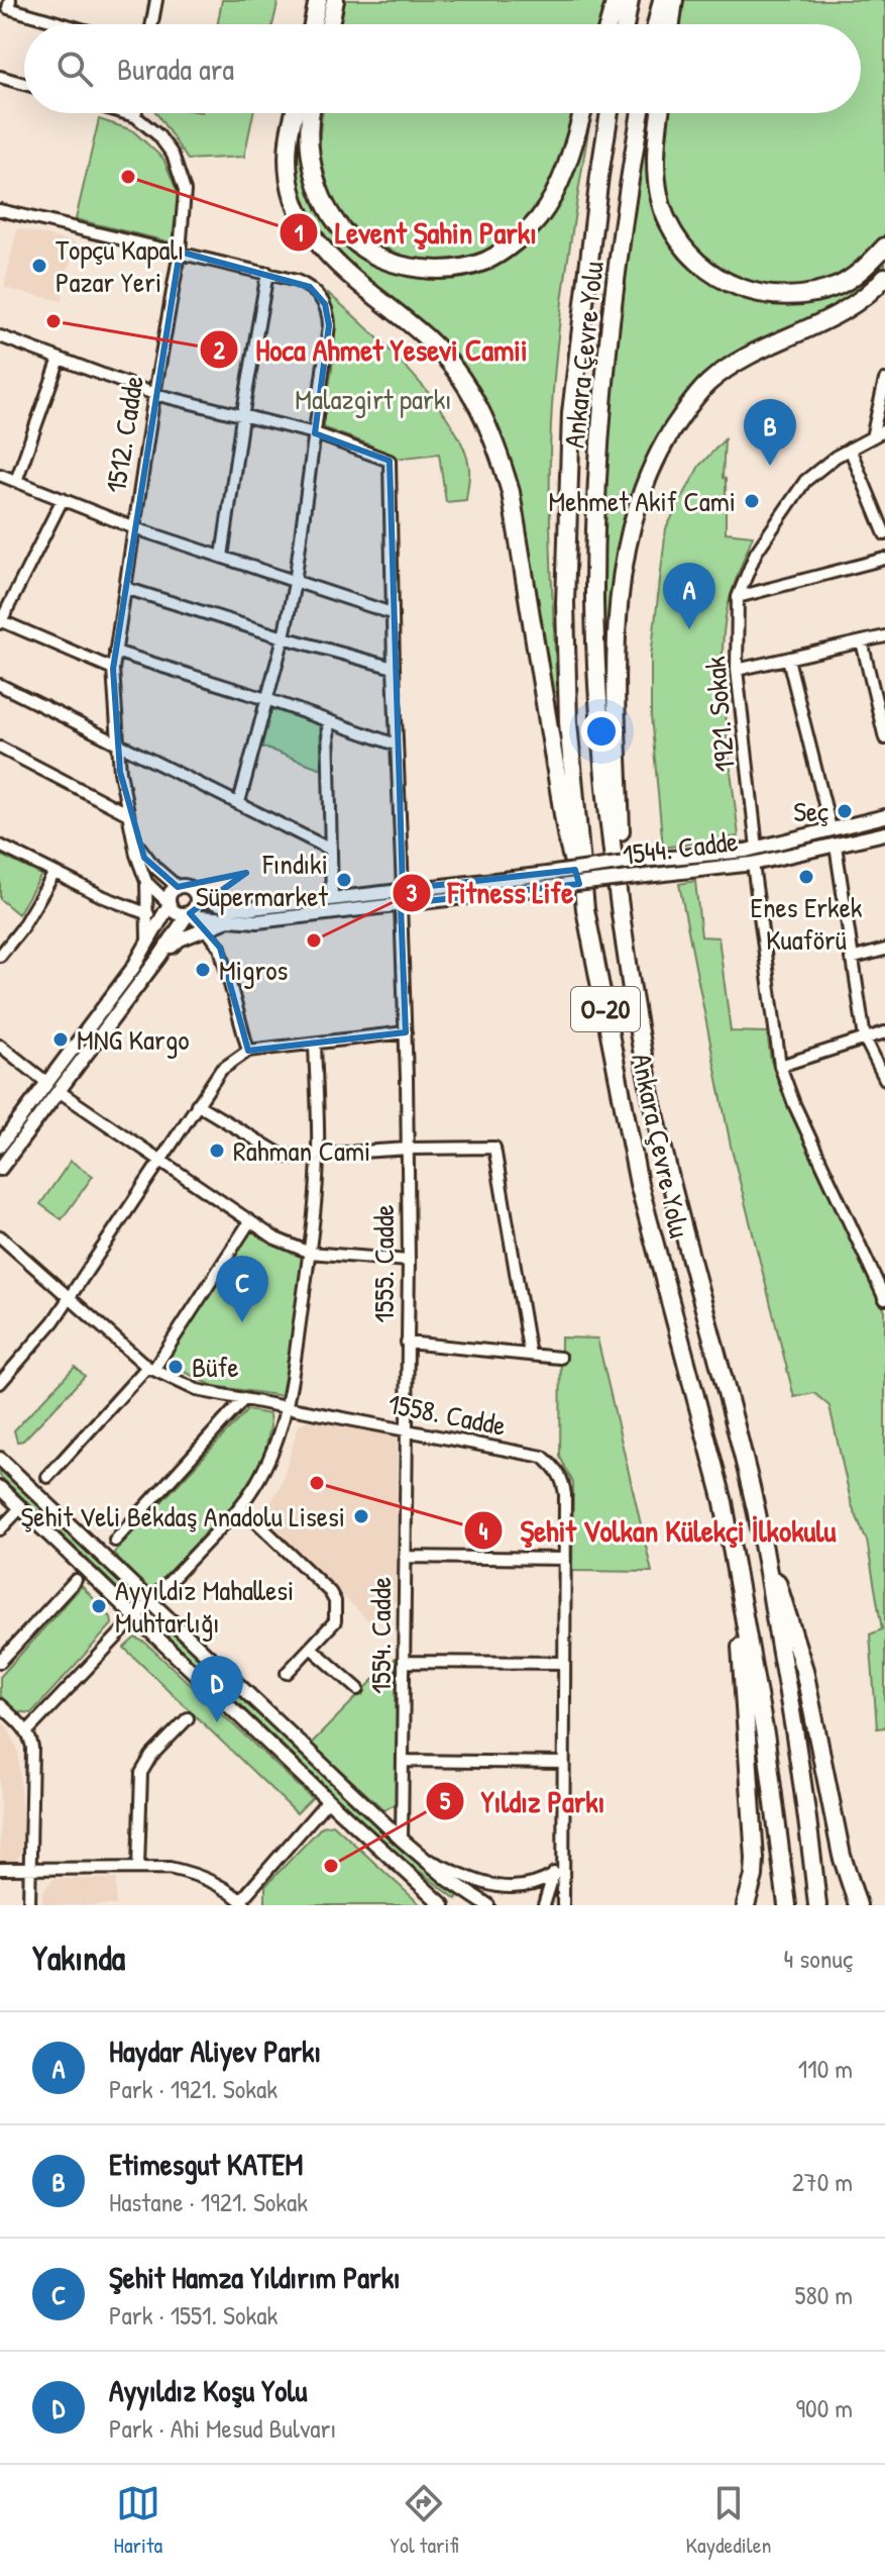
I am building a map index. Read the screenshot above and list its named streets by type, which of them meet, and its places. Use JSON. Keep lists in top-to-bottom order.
{
  "streets": {
    "highway": ["Ankara Çevre Yolu", "O-20"],
    "main road": ["1544. Cadde"],
    "street": [
      "1512. Cadde",
      "1921. Sokak",
      "1555. Cadde",
      "1558. Cadde",
      "1554. Cadde"
    ]
  },
  "crossings": [
    ["1512. Cadde", "1544. Cadde"],
    ["1921. Sokak", "1544. Cadde"],
    ["1544. Cadde", "1555. Cadde"],
    ["1555. Cadde", "1558. Cadde"],
    ["1555. Cadde", "1554. Cadde"],
    ["1558. Cadde", "1554. Cadde"]
  ],
  "parks": ["Malazgirt parkı"],
  "places": [
    "Levent Şahin Parkı",
    "Topçu Kapalı Pazar Yeri",
    "Hoca Ahmet Yesevi Camii",
    "Mehmet Akif Cami",
    "Seç",
    "Enes Erkek Kuaförü",
    "Fındıki Süpermarket",
    "Fitness Life",
    "Migros",
    "MNG Kargo",
    "Rahman Cami",
    "Büfe",
    "Şehit Volkan Külekçi İlkokulu",
    "Şehit Veli Bekdaş Anadolu Lisesi",
    "Ayyıldız Mahallesi Muhtarlığı",
    "Yıldız Parkı"
  ],
  "page": {
    "search": "Burada ara",
    "pins": [
      "B",
      "A",
      "C",
      "D"
    ],
    "heading": ["Yakında", "4 sonuç"],
    "list": [
      {
        "mark": "A",
        "name": "Haydar Aliyev Parkı",
        "note": "Park · 1921. Sokak",
        "value": "110 m"
      },
      {
        "mark": "B",
        "name": "Etimesgut KATEM",
        "note": "Hastane · 1921. Sokak",
        "value": "270 m"
      },
      {
        "mark": "C",
        "name": "Şehit Hamza Yıldırım Parkı",
        "note": "Park · 1551. Sokak",
        "value": "580 m"
      },
      {
        "mark": "D",
        "name": "Ayyıldız Koşu Yolu",
        "note": "Park · Ahi Mesud Bulvarı",
        "value": "900 m"
      }
    ],
    "nav": ["Harita", "Yol tarifi", "Kaydedilen"]
  }
}
